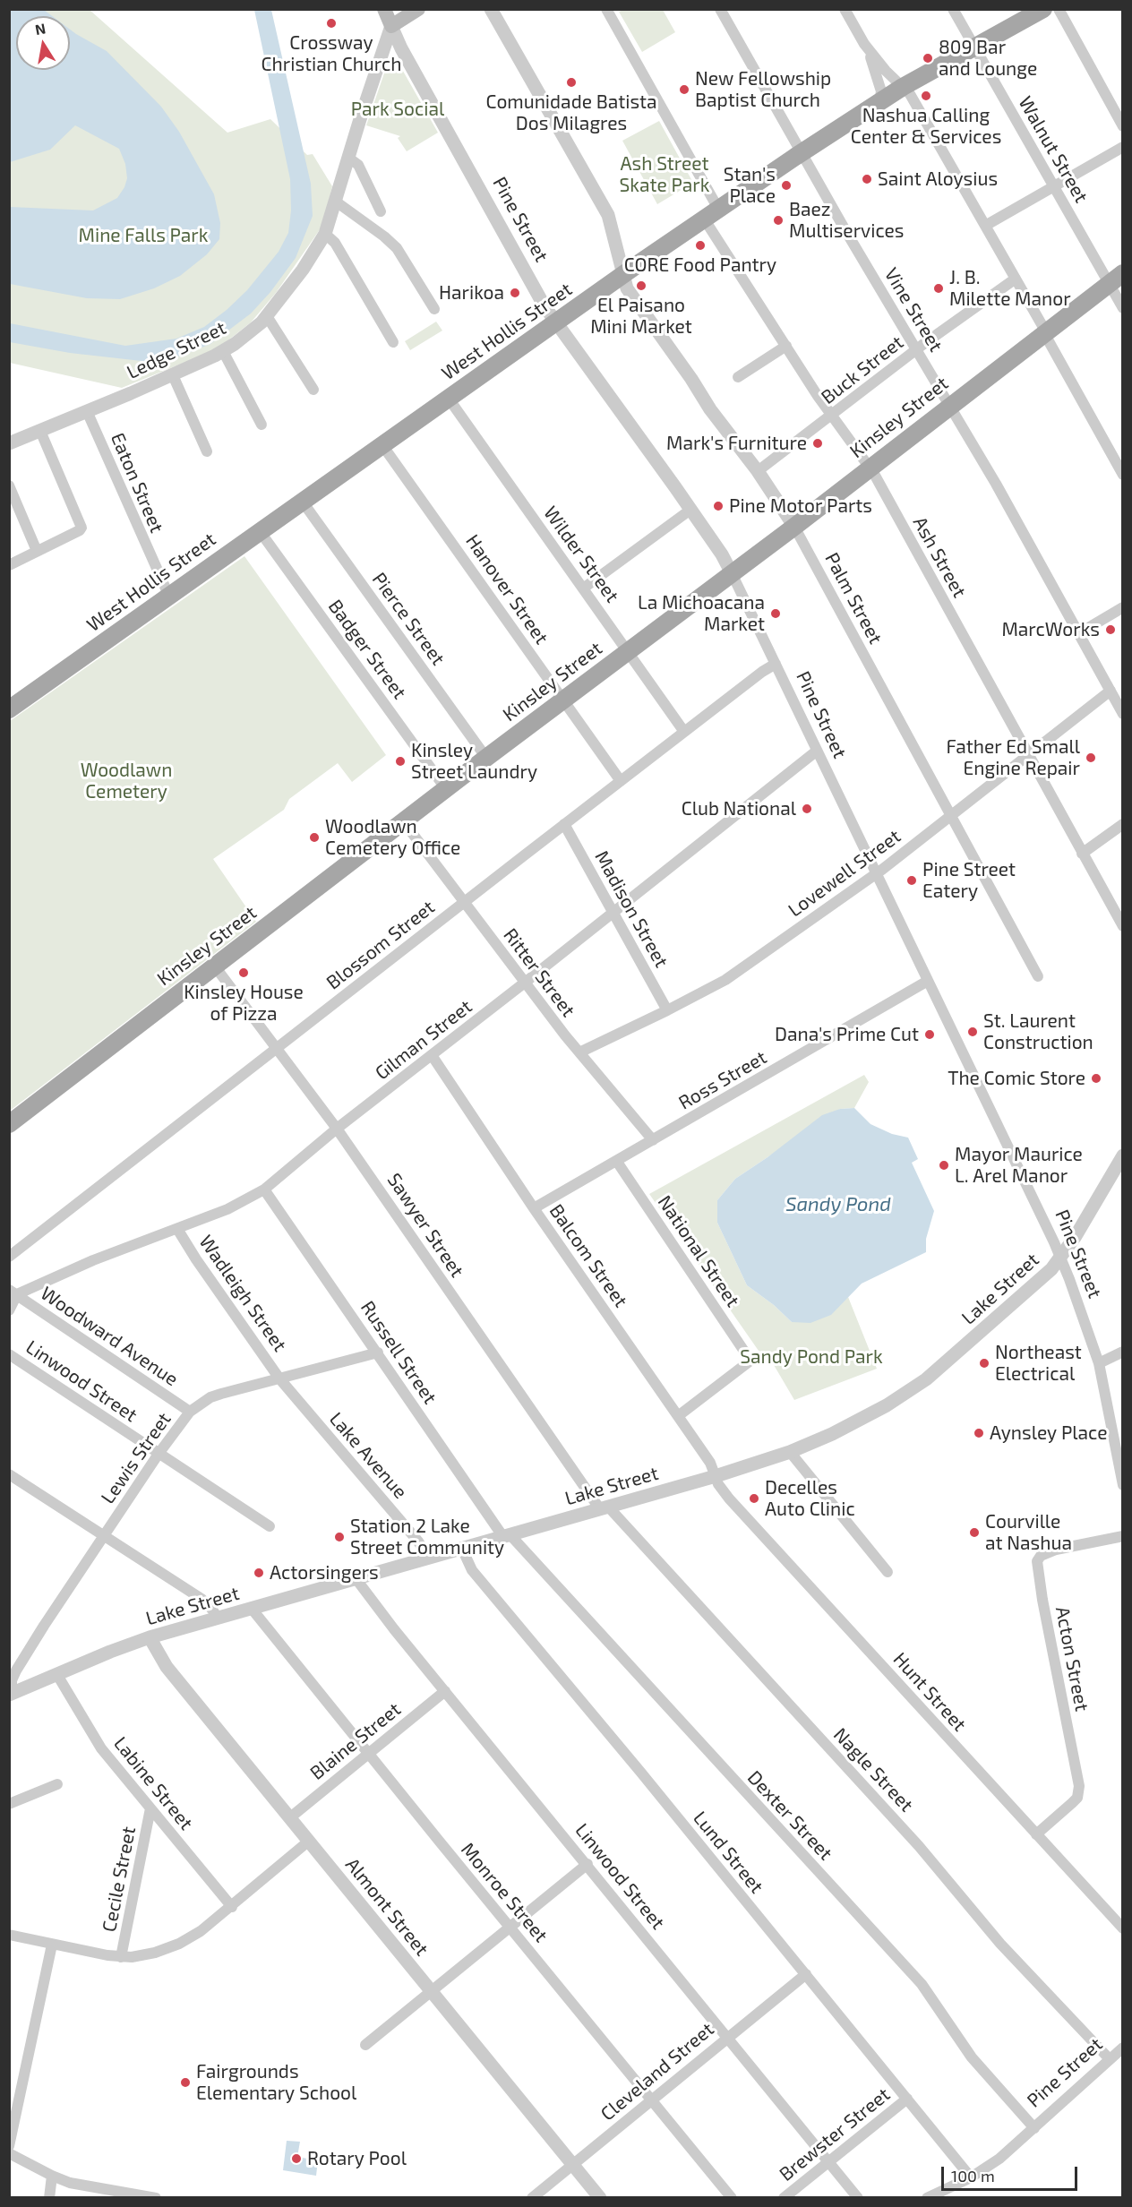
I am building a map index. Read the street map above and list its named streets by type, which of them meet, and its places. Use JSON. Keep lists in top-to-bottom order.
{
  "streets": {
    "main road": ["Pine Street", "West Hollis Street", "Kinsley Street"],
    "street": [
      "Walnut Street",
      "Vine Street",
      "Ledge Street",
      "Buck Street",
      "Eaton Street",
      "Wilder Street",
      "Ash Street",
      "Hanover Street",
      "Palm Street",
      "Pierce Street",
      "Badger Street",
      "Lovewell Street",
      "Madison Street",
      "Blossom Street",
      "Ritter Street",
      "Gilman Street",
      "Ross Street",
      "Sawyer Street",
      "National Street",
      "Balcom Street",
      "Lake Street",
      "Wadleigh Street",
      "Woodward Avenue",
      "Russell Street",
      "Linwood Street",
      "Lake Avenue",
      "Lewis Street",
      "Acton Street",
      "Hunt Street",
      "Blaine Street",
      "Nagle Street",
      "Labine Street",
      "Dexter Street",
      "Lund Street",
      "Cecile Street",
      "Monroe Street",
      "Almont Street",
      "Cleveland Street",
      "Brewster Street"
    ]
  },
  "crossings": [
    ["Walnut Street", "West Hollis Street"],
    ["Walnut Street", "Kinsley Street"],
    ["Pine Street", "West Hollis Street"],
    ["Pine Street", "Ledge Street"],
    ["Pine Street", "Kinsley Street"],
    ["Pine Street", "Lovewell Street"],
    ["Pine Street", "Blossom Street"],
    ["Pine Street", "Gilman Street"],
    ["Pine Street", "Ross Street"],
    ["Pine Street", "Lake Street"],
    ["Pine Street", "Nagle Street"],
    ["Pine Street", "Dexter Street"],
    ["Pine Street", "Lund Street"],
    ["Vine Street", "West Hollis Street"],
    ["Vine Street", "Buck Street"],
    ["Vine Street", "Kinsley Street"],
    ["Vine Street", "Lovewell Street"],
    ["West Hollis Street", "Eaton Street"],
    ["West Hollis Street", "Wilder Street"],
    ["West Hollis Street", "Ash Street"],
    ["West Hollis Street", "Hanover Street"],
    ["West Hollis Street", "Palm Street"],
    ["West Hollis Street", "Pierce Street"],
    ["West Hollis Street", "Badger Street"],
    ["Ledge Street", "Eaton Street"],
    ["Buck Street", "Ash Street"],
    ["Buck Street", "Palm Street"],
    ["Kinsley Street", "Wilder Street"],
    ["Kinsley Street", "Ash Street"],
    ["Kinsley Street", "Hanover Street"],
    ["Kinsley Street", "Palm Street"],
    ["Kinsley Street", "Pierce Street"],
    ["Kinsley Street", "Badger Street"],
    ["Kinsley Street", "Ritter Street"],
    ["Kinsley Street", "Sawyer Street"],
    ["Wilder Street", "Blossom Street"],
    ["Ash Street", "Lovewell Street"],
    ["Hanover Street", "Blossom Street"],
    ["Palm Street", "Lovewell Street"],
    ["Lovewell Street", "Madison Street"],
    ["Lovewell Street", "Ritter Street"],
    ["Madison Street", "Blossom Street"],
    ["Madison Street", "Gilman Street"],
    ["Blossom Street", "Ritter Street"],
    ["Blossom Street", "Sawyer Street"],
    ["Ritter Street", "Gilman Street"],
    ["Ritter Street", "Ross Street"],
    ["Gilman Street", "Sawyer Street"],
    ["Gilman Street", "Balcom Street"],
    ["Gilman Street", "Wadleigh Street"],
    ["Gilman Street", "Woodward Avenue"],
    ["Gilman Street", "Russell Street"],
    ["Ross Street", "National Street"],
    ["Ross Street", "Balcom Street"],
    ["Sawyer Street", "Lake Street"],
    ["Sawyer Street", "Nagle Street"],
    ["National Street", "Balcom Street"],
    ["Balcom Street", "Lake Street"],
    ["Balcom Street", "Hunt Street"],
    ["Lake Street", "Russell Street"],
    ["Lake Street", "Linwood Street"],
    ["Lake Street", "Lake Avenue"],
    ["Lake Street", "Lewis Street"],
    ["Lake Street", "Hunt Street"],
    ["Lake Street", "Nagle Street"],
    ["Lake Street", "Labine Street"],
    ["Lake Street", "Dexter Street"],
    ["Lake Street", "Lund Street"],
    ["Lake Street", "Monroe Street"],
    ["Lake Street", "Almont Street"],
    ["Wadleigh Street", "Lake Avenue"],
    ["Wadleigh Street", "Lewis Street"],
    ["Woodward Avenue", "Lewis Street"],
    ["Russell Street", "Lewis Street"],
    ["Russell Street", "Dexter Street"],
    ["Linwood Street", "Lewis Street"],
    ["Linwood Street", "Blaine Street"],
    ["Linwood Street", "Cleveland Street"],
    ["Linwood Street", "Brewster Street"],
    ["Lake Avenue", "Lewis Street"],
    ["Acton Street", "Hunt Street"],
    ["Blaine Street", "Monroe Street"],
    ["Blaine Street", "Almont Street"],
    ["Labine Street", "Cecile Street"],
    ["Lund Street", "Cleveland Street"],
    ["Lund Street", "Brewster Street"],
    ["Monroe Street", "Cleveland Street"],
    ["Almont Street", "Cleveland Street"]
  ],
  "water": ["Sandy Pond"],
  "parks": [
    "Park Social",
    "Ash Street Skate Park",
    "Mine Falls Park",
    "Woodlawn Cemetery",
    "Sandy Pond Park"
  ],
  "places": [
    "Crossway Christian Church",
    "809 Bar and Lounge",
    "Comunidade Batista Dos Milagres",
    "New Fellowship Baptist Church",
    "Nashua Calling Center & Services",
    "Saint Aloysius",
    "Stan's Place",
    "Baez Multiservices",
    "CORE Food Pantry",
    "El Paisano Mini Market",
    "J. B. Milette Manor",
    "Harikoa",
    "Mark's Furniture",
    "Pine Motor Parts",
    "La Michoacana Market",
    "MarcWorks",
    "Father Ed Small Engine Repair",
    "Kinsley Street Laundry",
    "Club National",
    "Woodlawn Cemetery Office",
    "Pine Street Eatery",
    "Kinsley House of Pizza",
    "St. Laurent Construction",
    "Dana's Prime Cut",
    "The Comic Store",
    "Mayor Maurice L. Arel Manor",
    "Northeast Electrical",
    "Aynsley Place",
    "Decelles Auto Clinic",
    "Courville at Nashua",
    "Station 2 Lake Street Community",
    "Actorsingers",
    "Fairgrounds Elementary School",
    "Rotary Pool"
  ],
  "scale_bar": "100 m",
  "north": "top"
}
